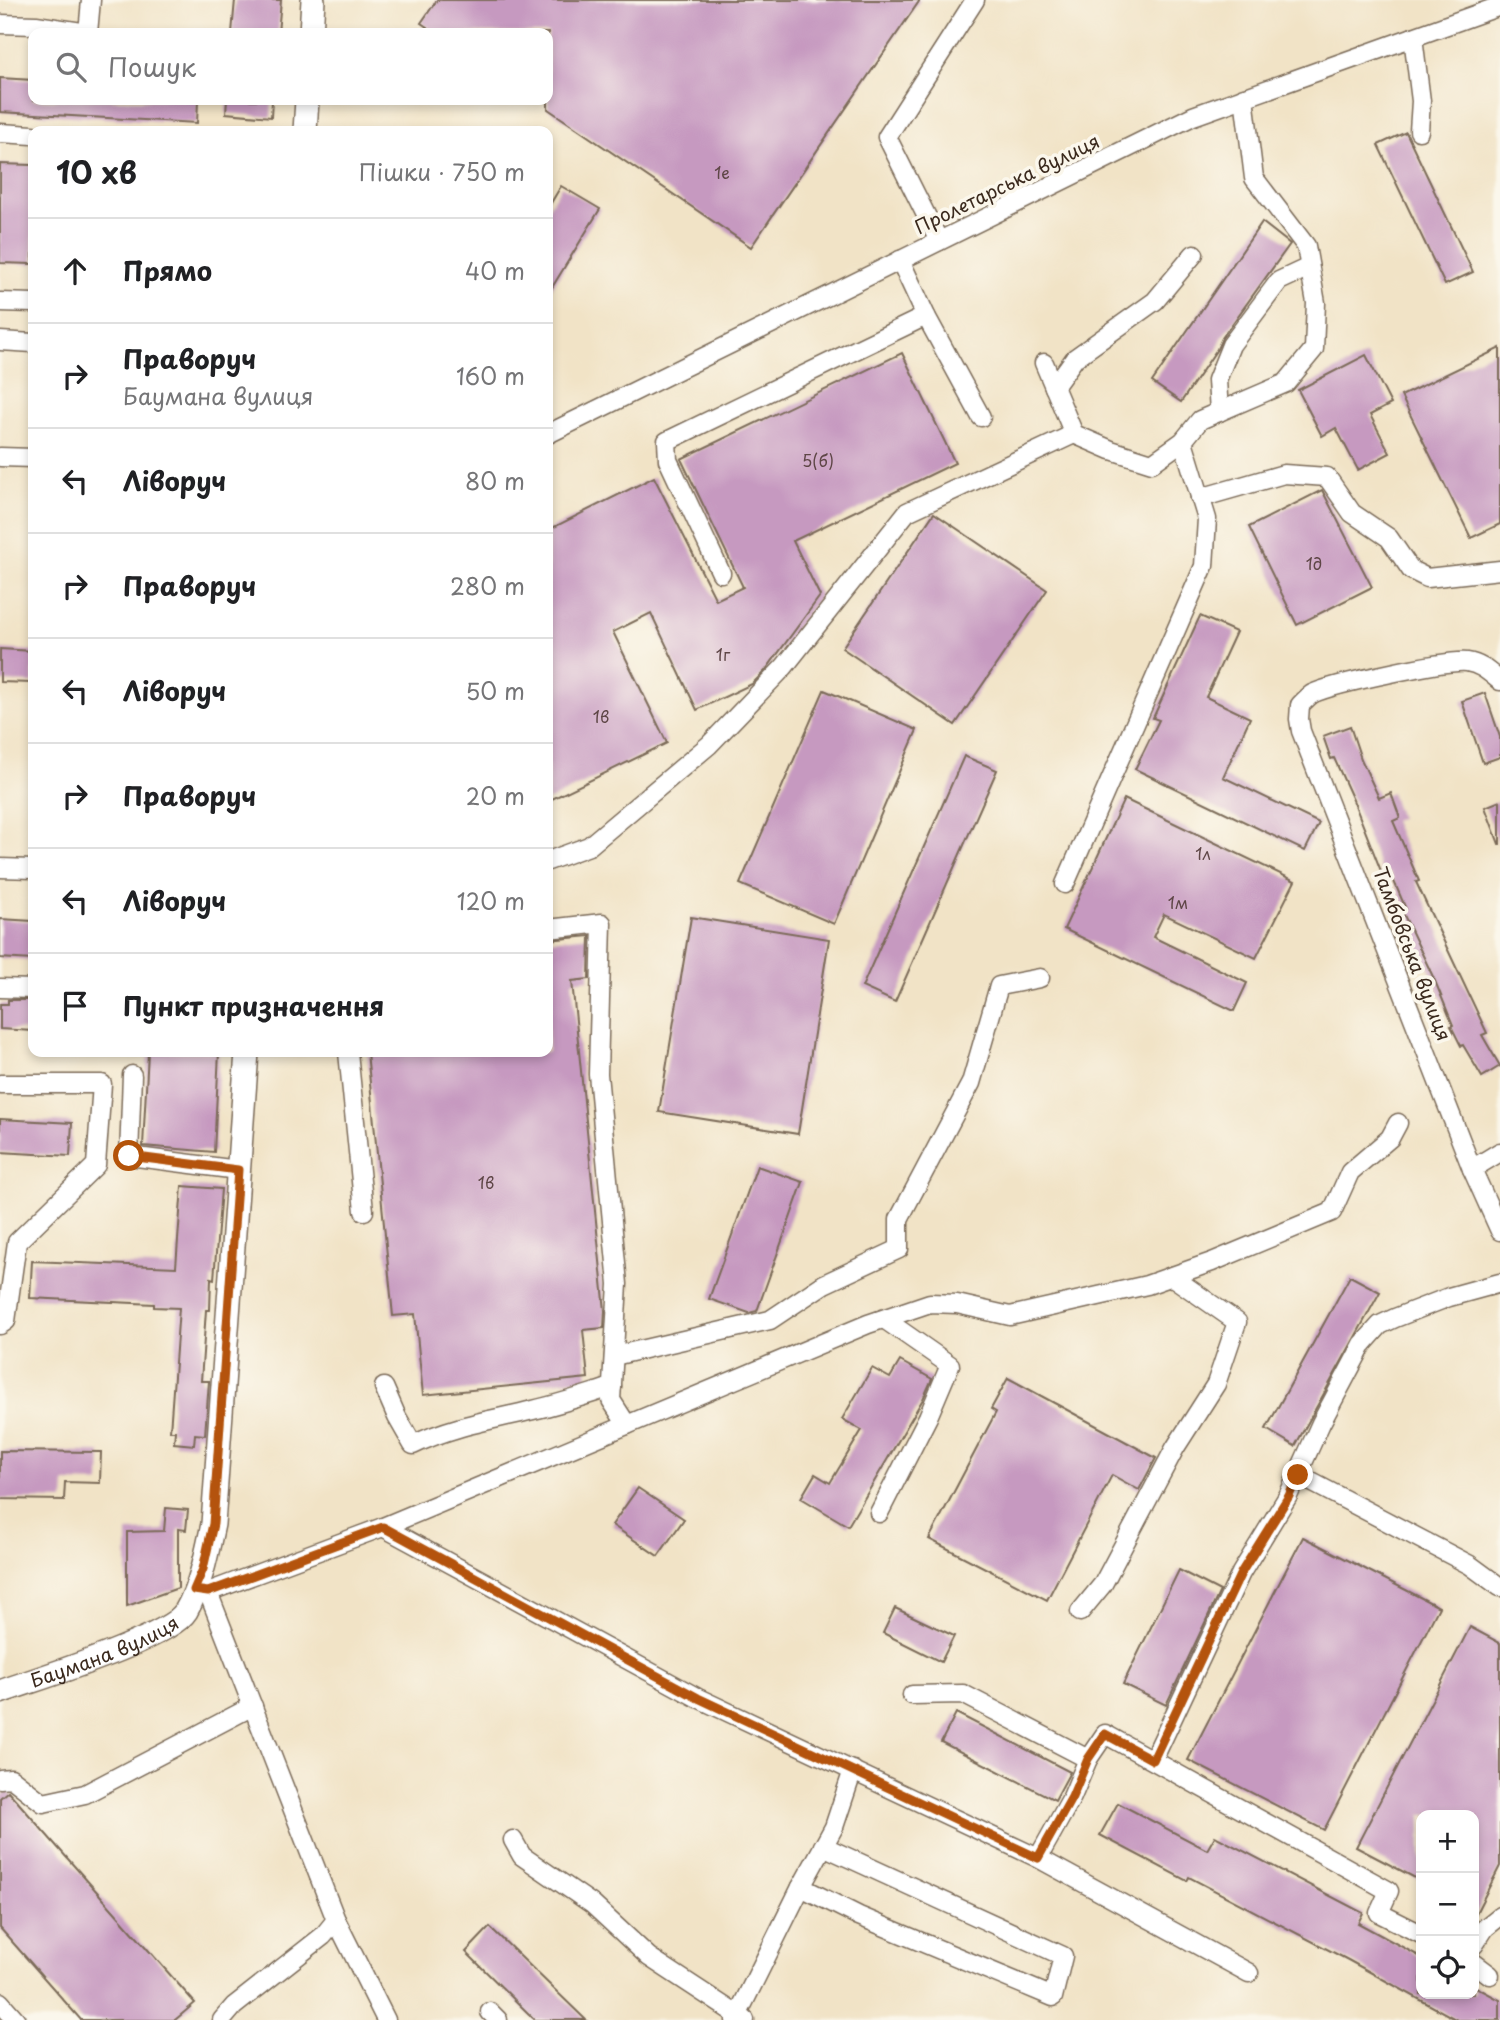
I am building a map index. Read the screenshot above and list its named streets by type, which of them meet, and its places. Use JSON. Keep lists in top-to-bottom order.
{
  "streets": {
    "main road": ["Баумана вулиця"],
    "street": ["Пролетарська вулиця", "Тамбовська вулиця"]
  },
  "house_numbers": [
    "1е",
    "5(б)",
    "1д",
    "1г",
    "1в",
    "1л",
    "1м",
    "1в"
  ],
  "page": {
    "search": "Пошук",
    "heading": ["10 хв", "Пішки · 750 m"],
    "list": [
      ["Прямо", "40 m"],
      ["Праворуч", "Баумана вулиця", "160 m"],
      ["Ліворуч", "80 m"],
      ["Праворуч", "280 m"],
      ["Ліворуч", "50 m"],
      ["Праворуч", "20 m"],
      ["Ліворуч", "120 m"],
      "Пункт призначення"
    ],
    "map_buttons": ["+", "−"]
  }
}
